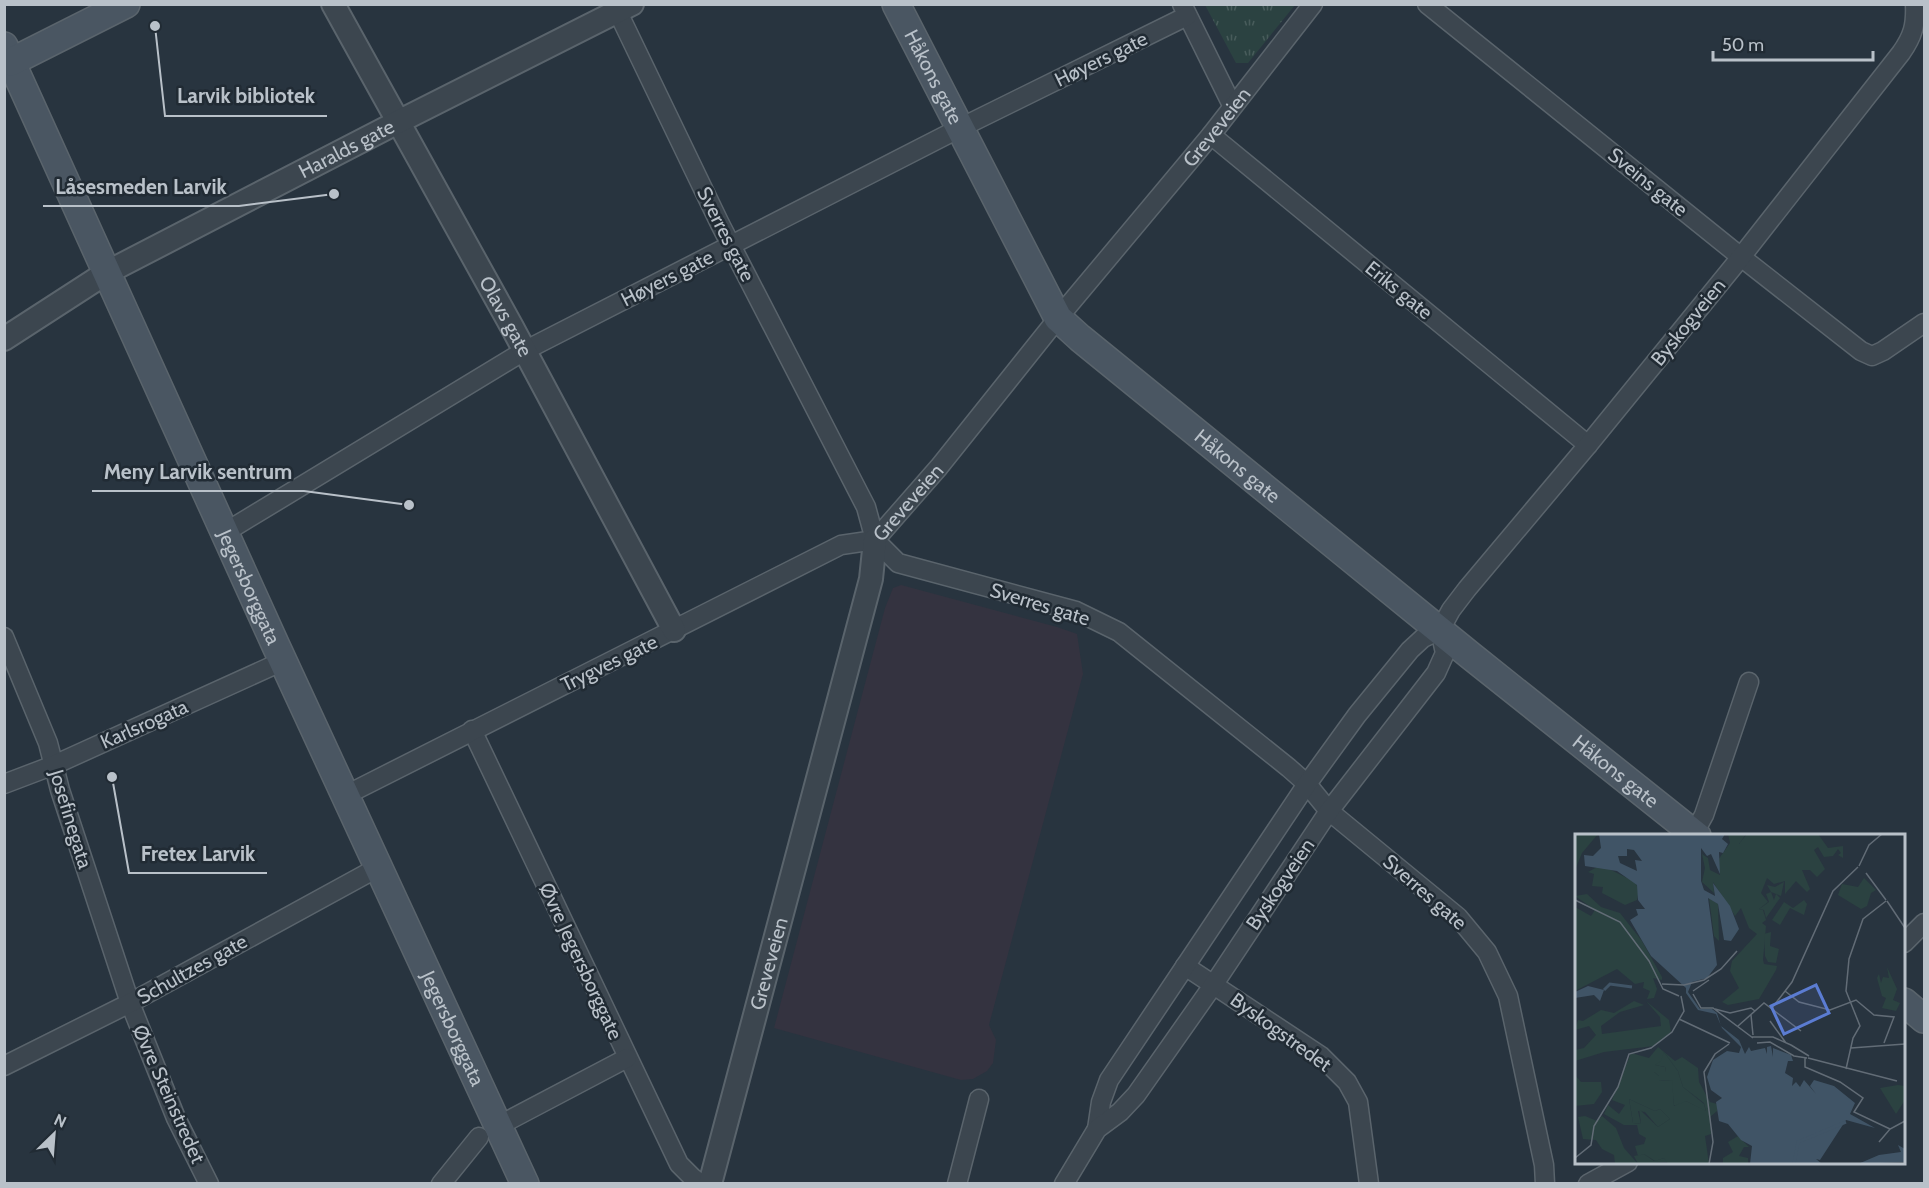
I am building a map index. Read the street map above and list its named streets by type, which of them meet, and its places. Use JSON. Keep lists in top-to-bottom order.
{
  "streets": {
    "main road": ["Håkons gate", "Jegersborggata"],
    "street": [
      "Høyers gate",
      "Greveveien",
      "Haralds gate",
      "Sveins gate",
      "Sverres gate",
      "Eriks gate",
      "Olavs gate",
      "Byskogveien",
      "Trygves gate",
      "Karlsrogata",
      "Josefinegata",
      "Øvre Jegersborggate",
      "Schultzes gate",
      "Byskogstredet",
      "Øvre Steinstredet"
    ]
  },
  "crossings": [
    ["Høyers gate", "Håkons gate"],
    ["Høyers gate", "Sverres gate"],
    ["Høyers gate", "Olavs gate"],
    ["Høyers gate", "Jegersborggata"],
    ["Håkons gate", "Greveveien"],
    ["Håkons gate", "Byskogveien"],
    ["Greveveien", "Sverres gate"],
    ["Greveveien", "Eriks gate"],
    ["Greveveien", "Trygves gate"],
    ["Haralds gate", "Sverres gate"],
    ["Haralds gate", "Olavs gate"],
    ["Haralds gate", "Jegersborggata"],
    ["Sveins gate", "Byskogveien"],
    ["Sverres gate", "Byskogveien"],
    ["Sverres gate", "Trygves gate"],
    ["Eriks gate", "Byskogveien"],
    ["Olavs gate", "Trygves gate"],
    ["Byskogveien", "Byskogstredet"],
    ["Jegersborggata", "Trygves gate"],
    ["Jegersborggata", "Karlsrogata"],
    ["Jegersborggata", "Schultzes gate"],
    ["Trygves gate", "Øvre Jegersborggate"],
    ["Karlsrogata", "Josefinegata"],
    ["Josefinegata", "Schultzes gate"],
    ["Josefinegata", "Øvre Steinstredet"],
    ["Schultzes gate", "Øvre Steinstredet"]
  ],
  "places": [
    "Larvik bibliotek",
    "Låsesmeden Larvik",
    "Meny Larvik sentrum",
    "Fretex Larvik"
  ],
  "scale_bar": "50 m",
  "north": "top right"
}
